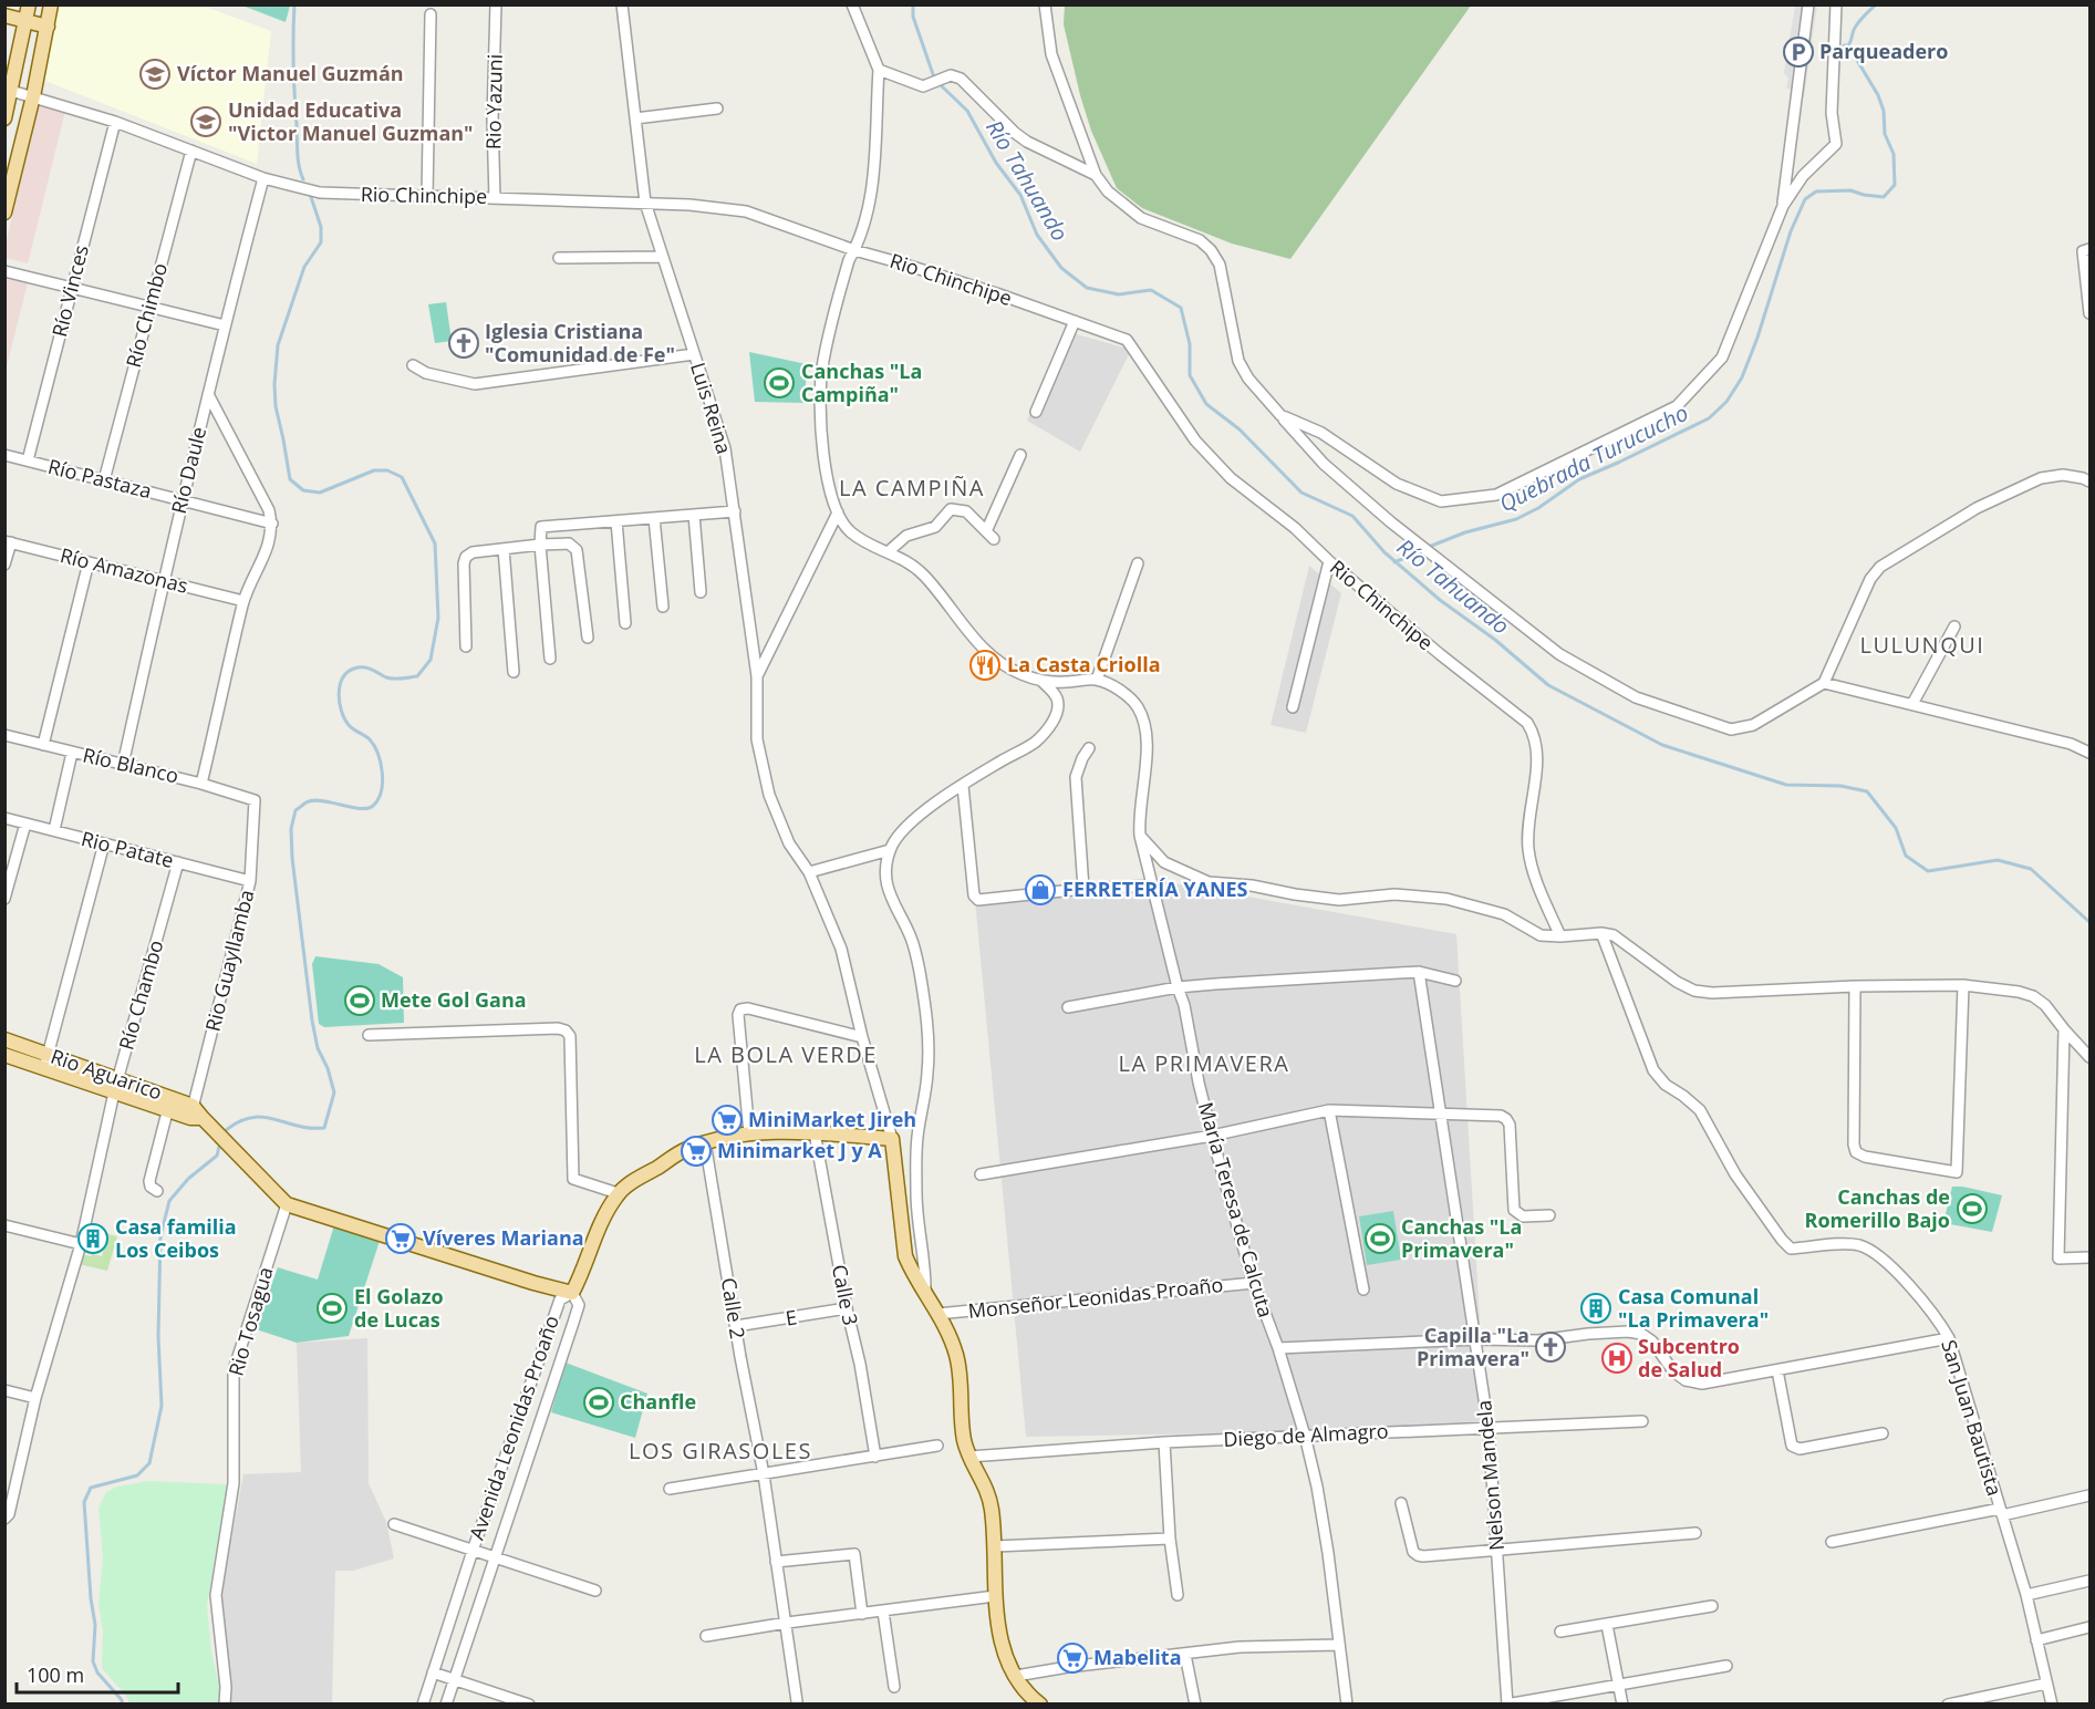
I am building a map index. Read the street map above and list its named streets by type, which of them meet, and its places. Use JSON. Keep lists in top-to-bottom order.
{
  "streets": {
    "main road": ["Rio Aguarico"],
    "street": [
      "Rio Yazuni",
      "Rio Chinchipe",
      "Río Vinces",
      "Río Chimbo",
      "Luis Reina",
      "Río Daule",
      "Río Pastaza",
      "Río Amazonas",
      "Río Blanco",
      "Rio Patate",
      "Rio Guayllamba",
      "Río Chambo",
      "María Teresa de Calcuta",
      "Calle 3",
      "Monseñor Leonidas Proaño",
      "Calle 2",
      "E",
      "Rio Tosagua",
      "San Juan Bautista",
      "Avenida Leonidas Proaño",
      "Diego de Almagro",
      "Nelson Mandela"
    ]
  },
  "crossings": [
    ["Rio Yazuni", "Rio Chinchipe"],
    ["Rio Chinchipe", "Río Vinces"],
    ["Rio Chinchipe", "Río Chimbo"],
    ["Rio Chinchipe", "Luis Reina"],
    ["Rio Chinchipe", "Río Daule"],
    ["Río Vinces", "Río Pastaza"],
    ["Río Chimbo", "Río Pastaza"],
    ["Río Daule", "Río Pastaza"],
    ["Río Daule", "Río Amazonas"],
    ["Río Daule", "Río Blanco"],
    ["Río Blanco", "Rio Guayllamba"],
    ["Rio Patate", "Rio Guayllamba"],
    ["Rio Patate", "Río Chambo"],
    ["Rio Guayllamba", "Rio Aguarico"],
    ["Río Chambo", "Rio Aguarico"],
    ["María Teresa de Calcuta", "Monseñor Leonidas Proaño"],
    ["María Teresa de Calcuta", "Diego de Almagro"],
    ["Calle 3", "E"],
    ["Calle 2", "E"],
    ["Diego de Almagro", "Nelson Mandela"]
  ],
  "districts": [
    "LA CAMPIÑA",
    "LULUNQUI",
    "LA BOLA VERDE",
    "LA PRIMAVERA",
    "LOS GIRASOLES"
  ],
  "water": ["Río Tahuando", "Quebrada Turucucho"],
  "places": {
    "parking": ["Parqueadero"],
    "school or university": ["Víctor Manuel Guzmán", "Unidad Educativa \"Victor Manuel Guzman\""],
    "church": ["Iglesia Cristiana \"Comunidad de Fe\"", "Capilla \"La Primavera\""],
    "sports": [
      "Canchas \"La Campiña\"",
      "Mete Gol Gana",
      "Canchas de Romerillo Bajo",
      "Canchas \"La Primavera\"",
      "El Golazo de Lucas",
      "Chanfle"
    ],
    "restaurant": ["La Casta Criolla"],
    "shop": ["FERRETERÍA YANES"],
    "supermarket": [
      "MiniMarket Jireh",
      "Minimarket J y A",
      "Víveres Mariana",
      "Mabelita"
    ],
    "building": ["Casa familia Los Ceibos", "Casa Comunal \"La Primavera\""],
    "hospital": ["Subcentro de Salud"]
  },
  "scale_bar": "100 m"
}
